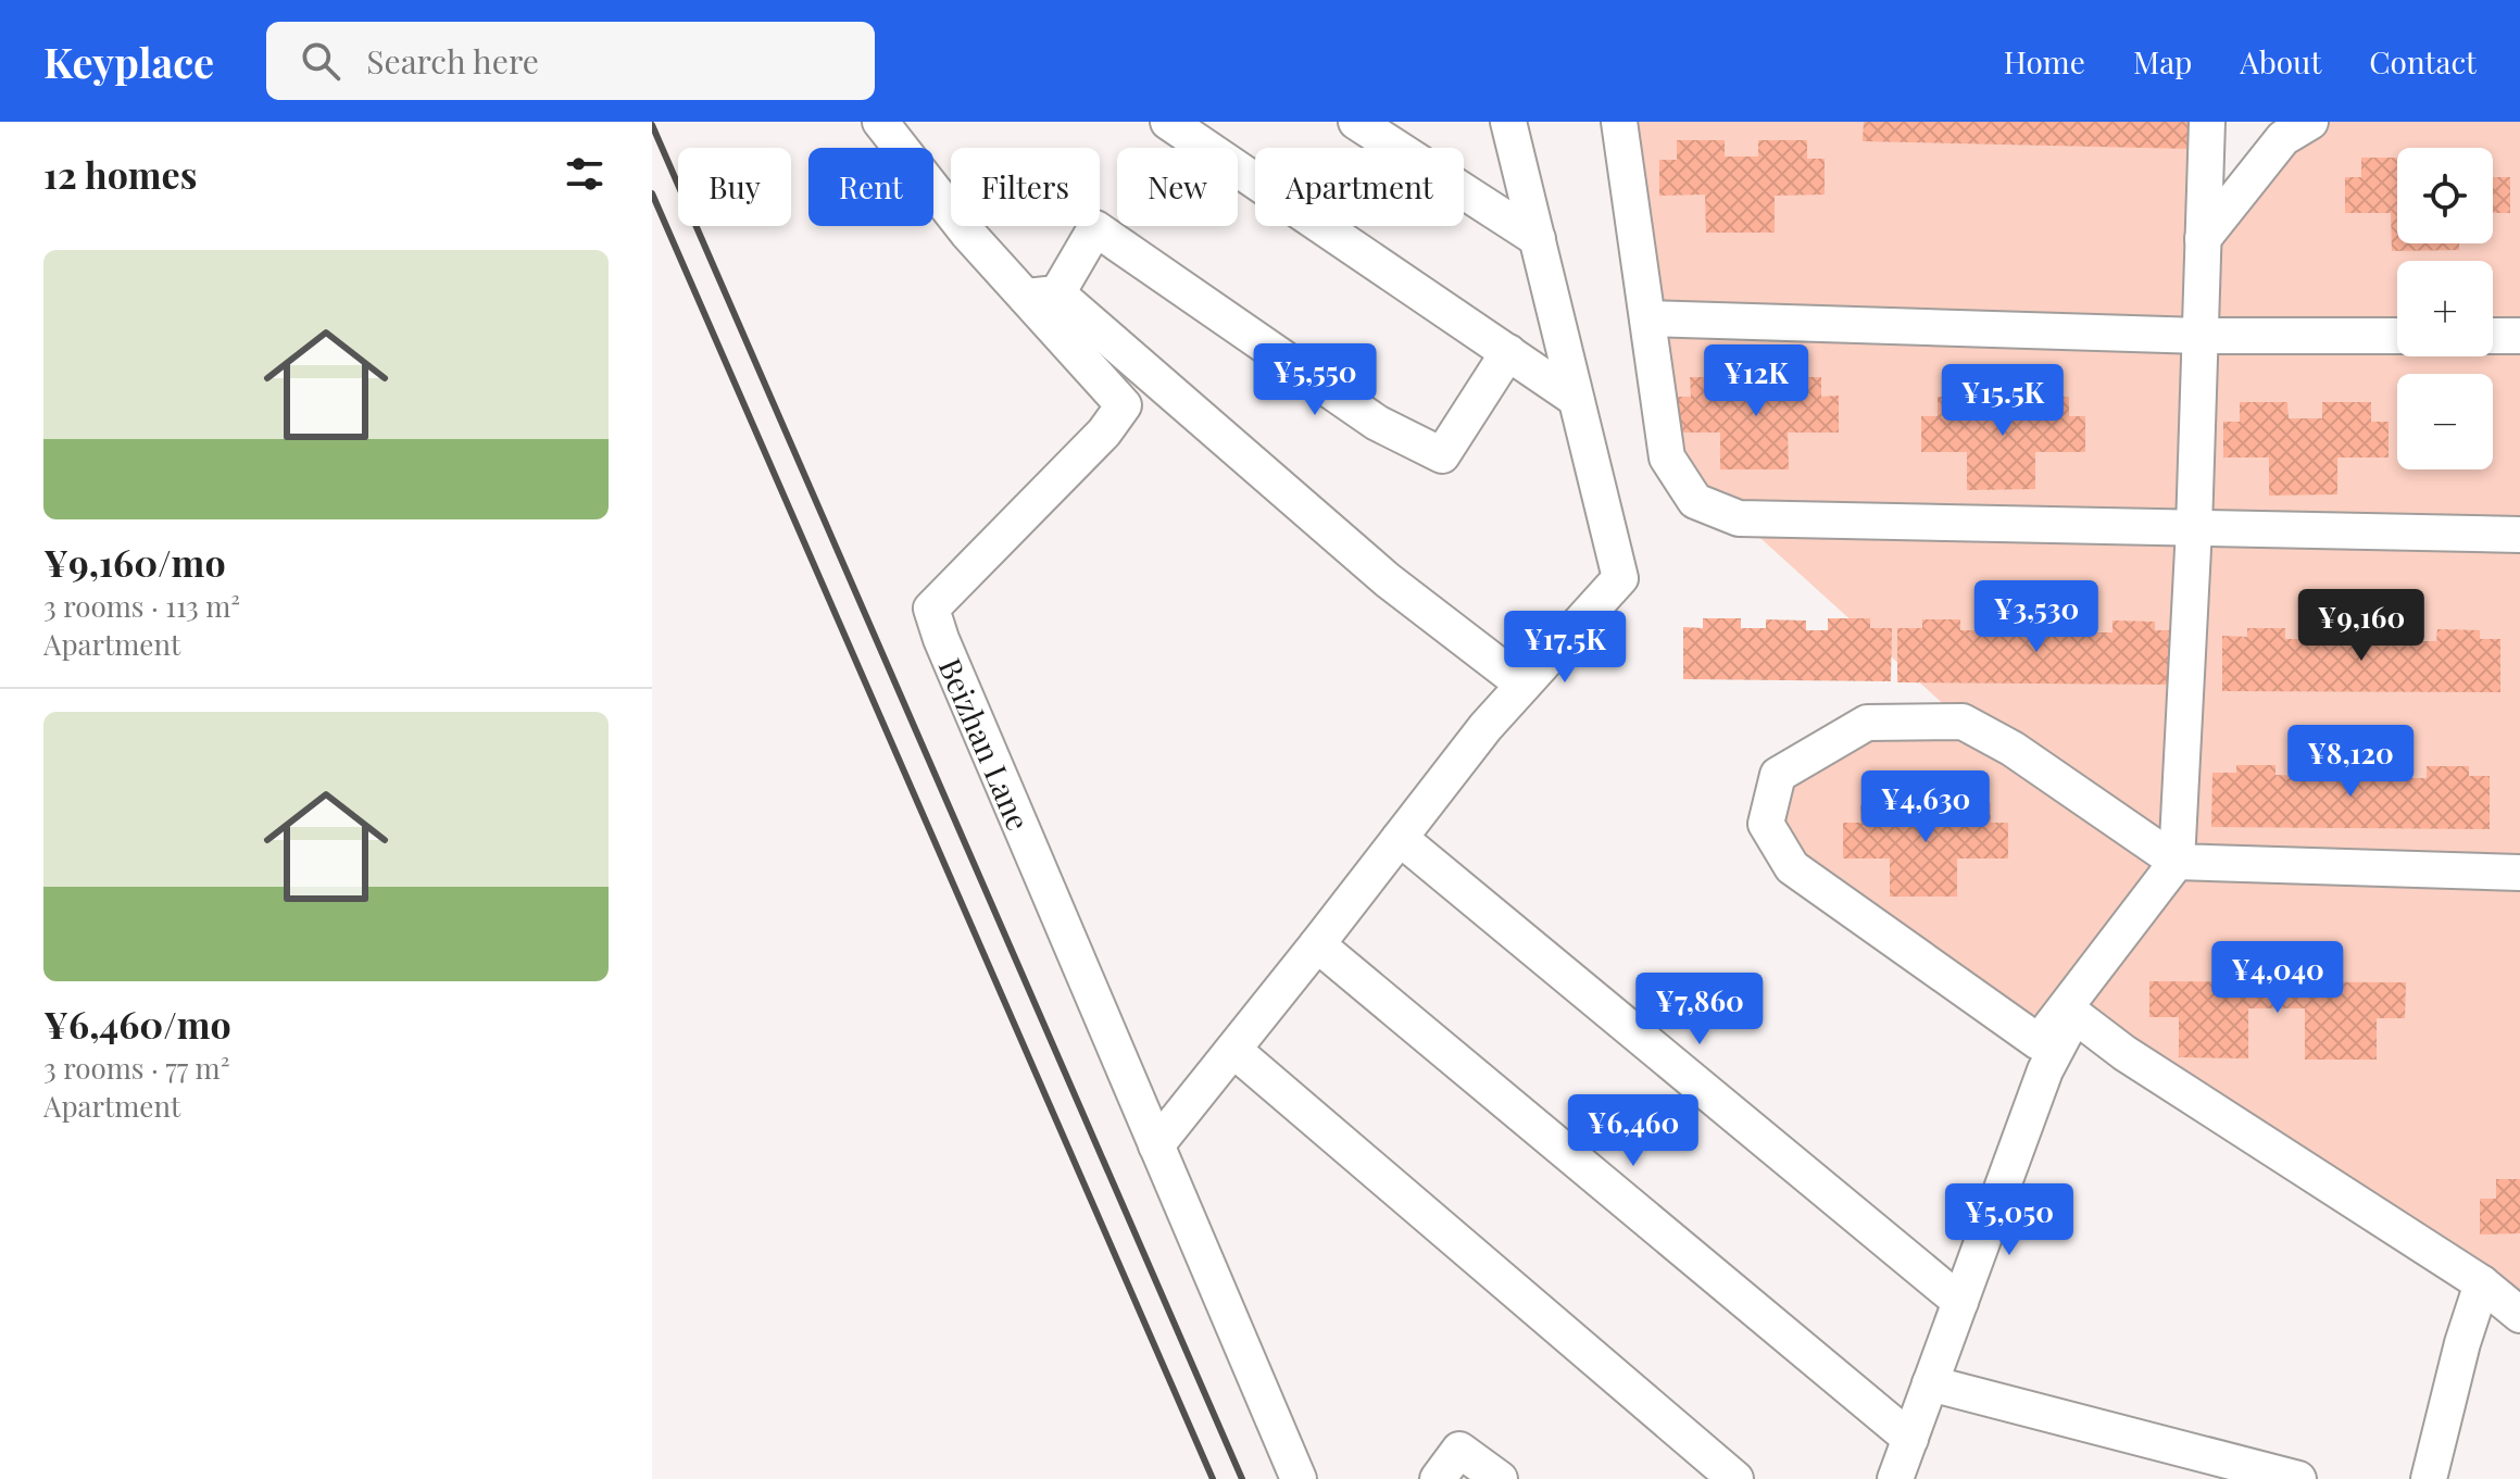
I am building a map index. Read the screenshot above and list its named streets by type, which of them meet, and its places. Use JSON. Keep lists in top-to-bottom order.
{
  "streets": {
    "street": ["Beizhan Lane"]
  },
  "page": {
    "header": "Keyplace",
    "search": "Search here",
    "nav": [
      "Home",
      "Map",
      "About",
      "Contact"
    ],
    "heading": "12 homes",
    "map_buttons": ["+", "−"],
    "chip": [
      "Buy",
      "Rent",
      "Filters",
      "New",
      "Apartment"
    ],
    "list": [
      {
        "name": "¥9,160/mo",
        "note": "3 rooms · 113 m² · Apartment"
      },
      {
        "name": "¥6,460/mo",
        "note": "3 rooms · 77 m² · Apartment"
      }
    ],
    "price": [
      "¥5,550",
      "¥12K",
      "¥15.5K",
      "¥3,530",
      "¥9,160",
      "¥17.5K",
      "¥8,120",
      "¥4,630",
      "¥4,040",
      "¥7,860",
      "¥6,460",
      "¥5,050"
    ]
  }
}
